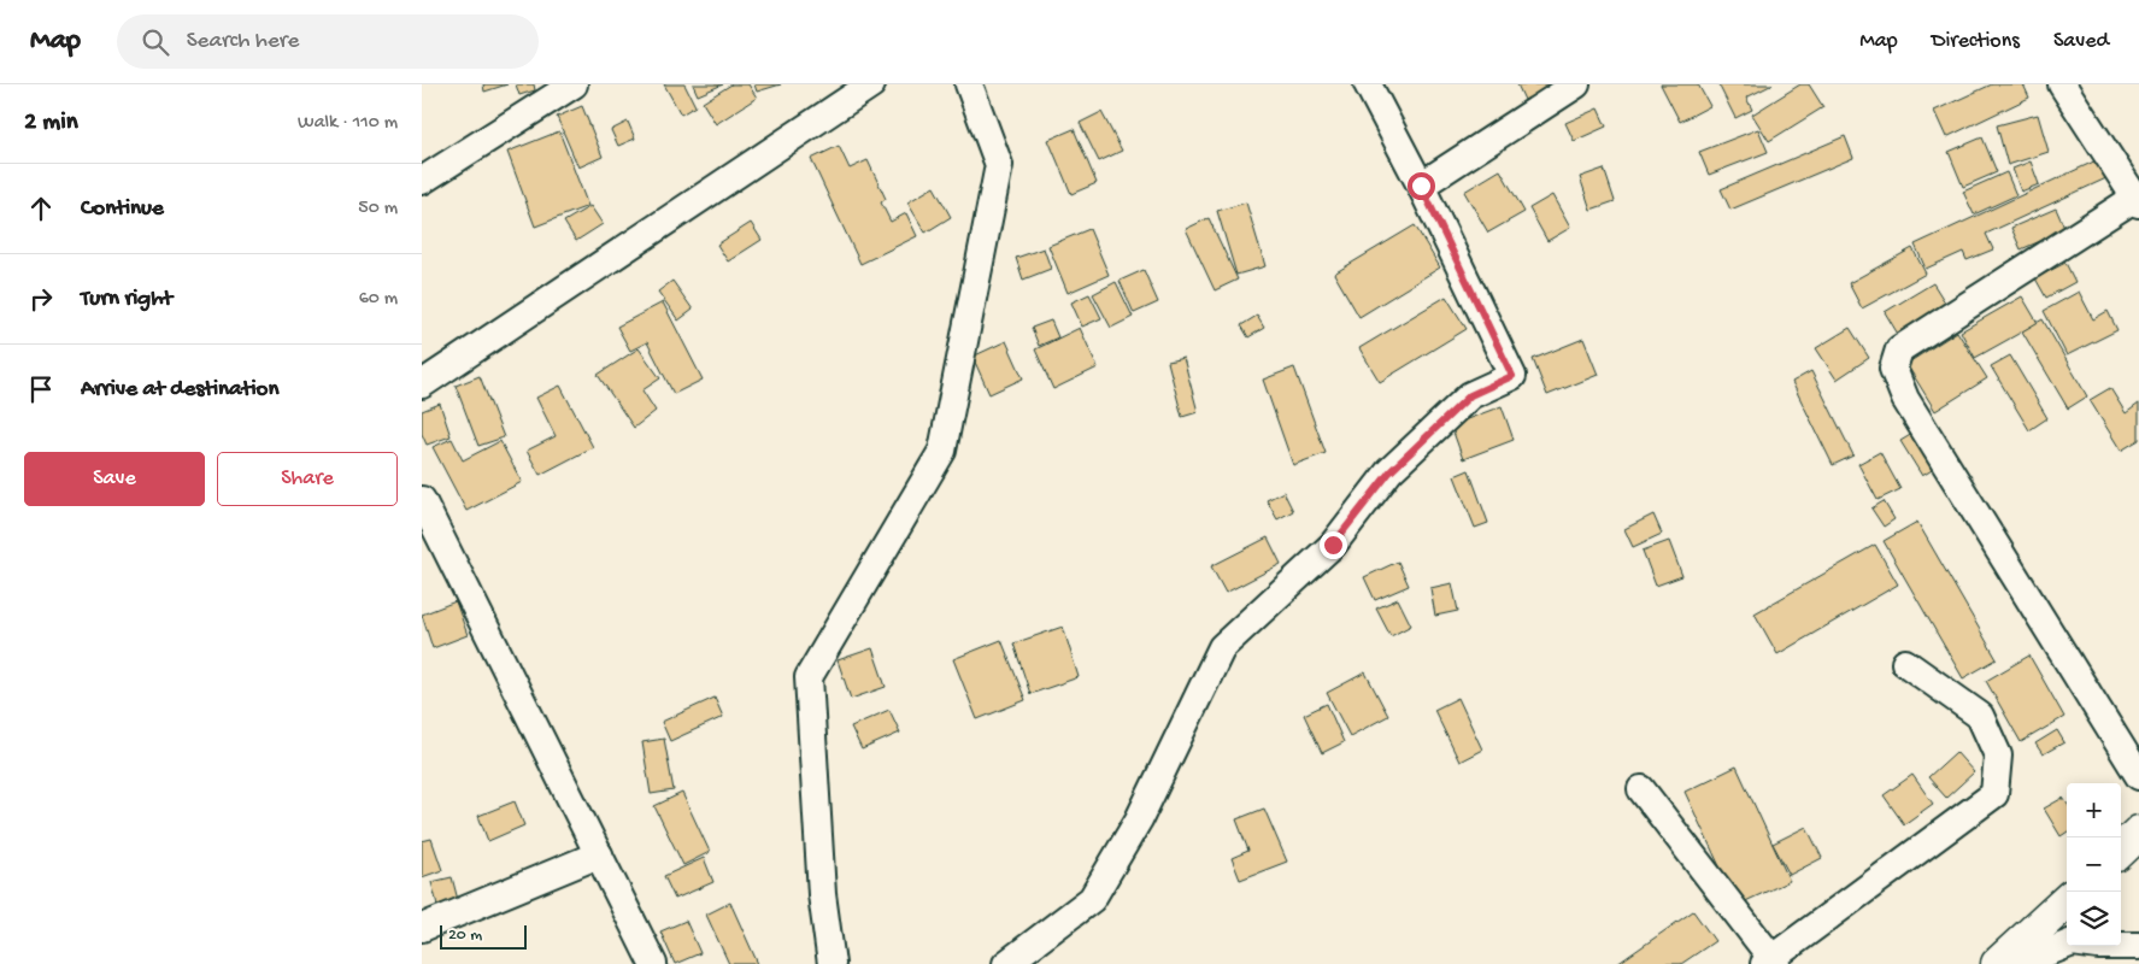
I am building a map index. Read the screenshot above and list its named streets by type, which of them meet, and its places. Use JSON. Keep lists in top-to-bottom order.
{
  "scale_bar": "20 m",
  "page": {
    "header": "Map",
    "search": "Search here",
    "nav": ["Map", "Directions", "Saved"],
    "heading": ["2 min", "Walk · 110 m"],
    "list": [
      ["Continue", "50 m"],
      ["Turn right", "60 m"],
      "Arrive at destination"
    ],
    "buttons": ["Save", "Share"],
    "map_buttons": ["+", "−"],
    "scale": "20 m"
  }
}
